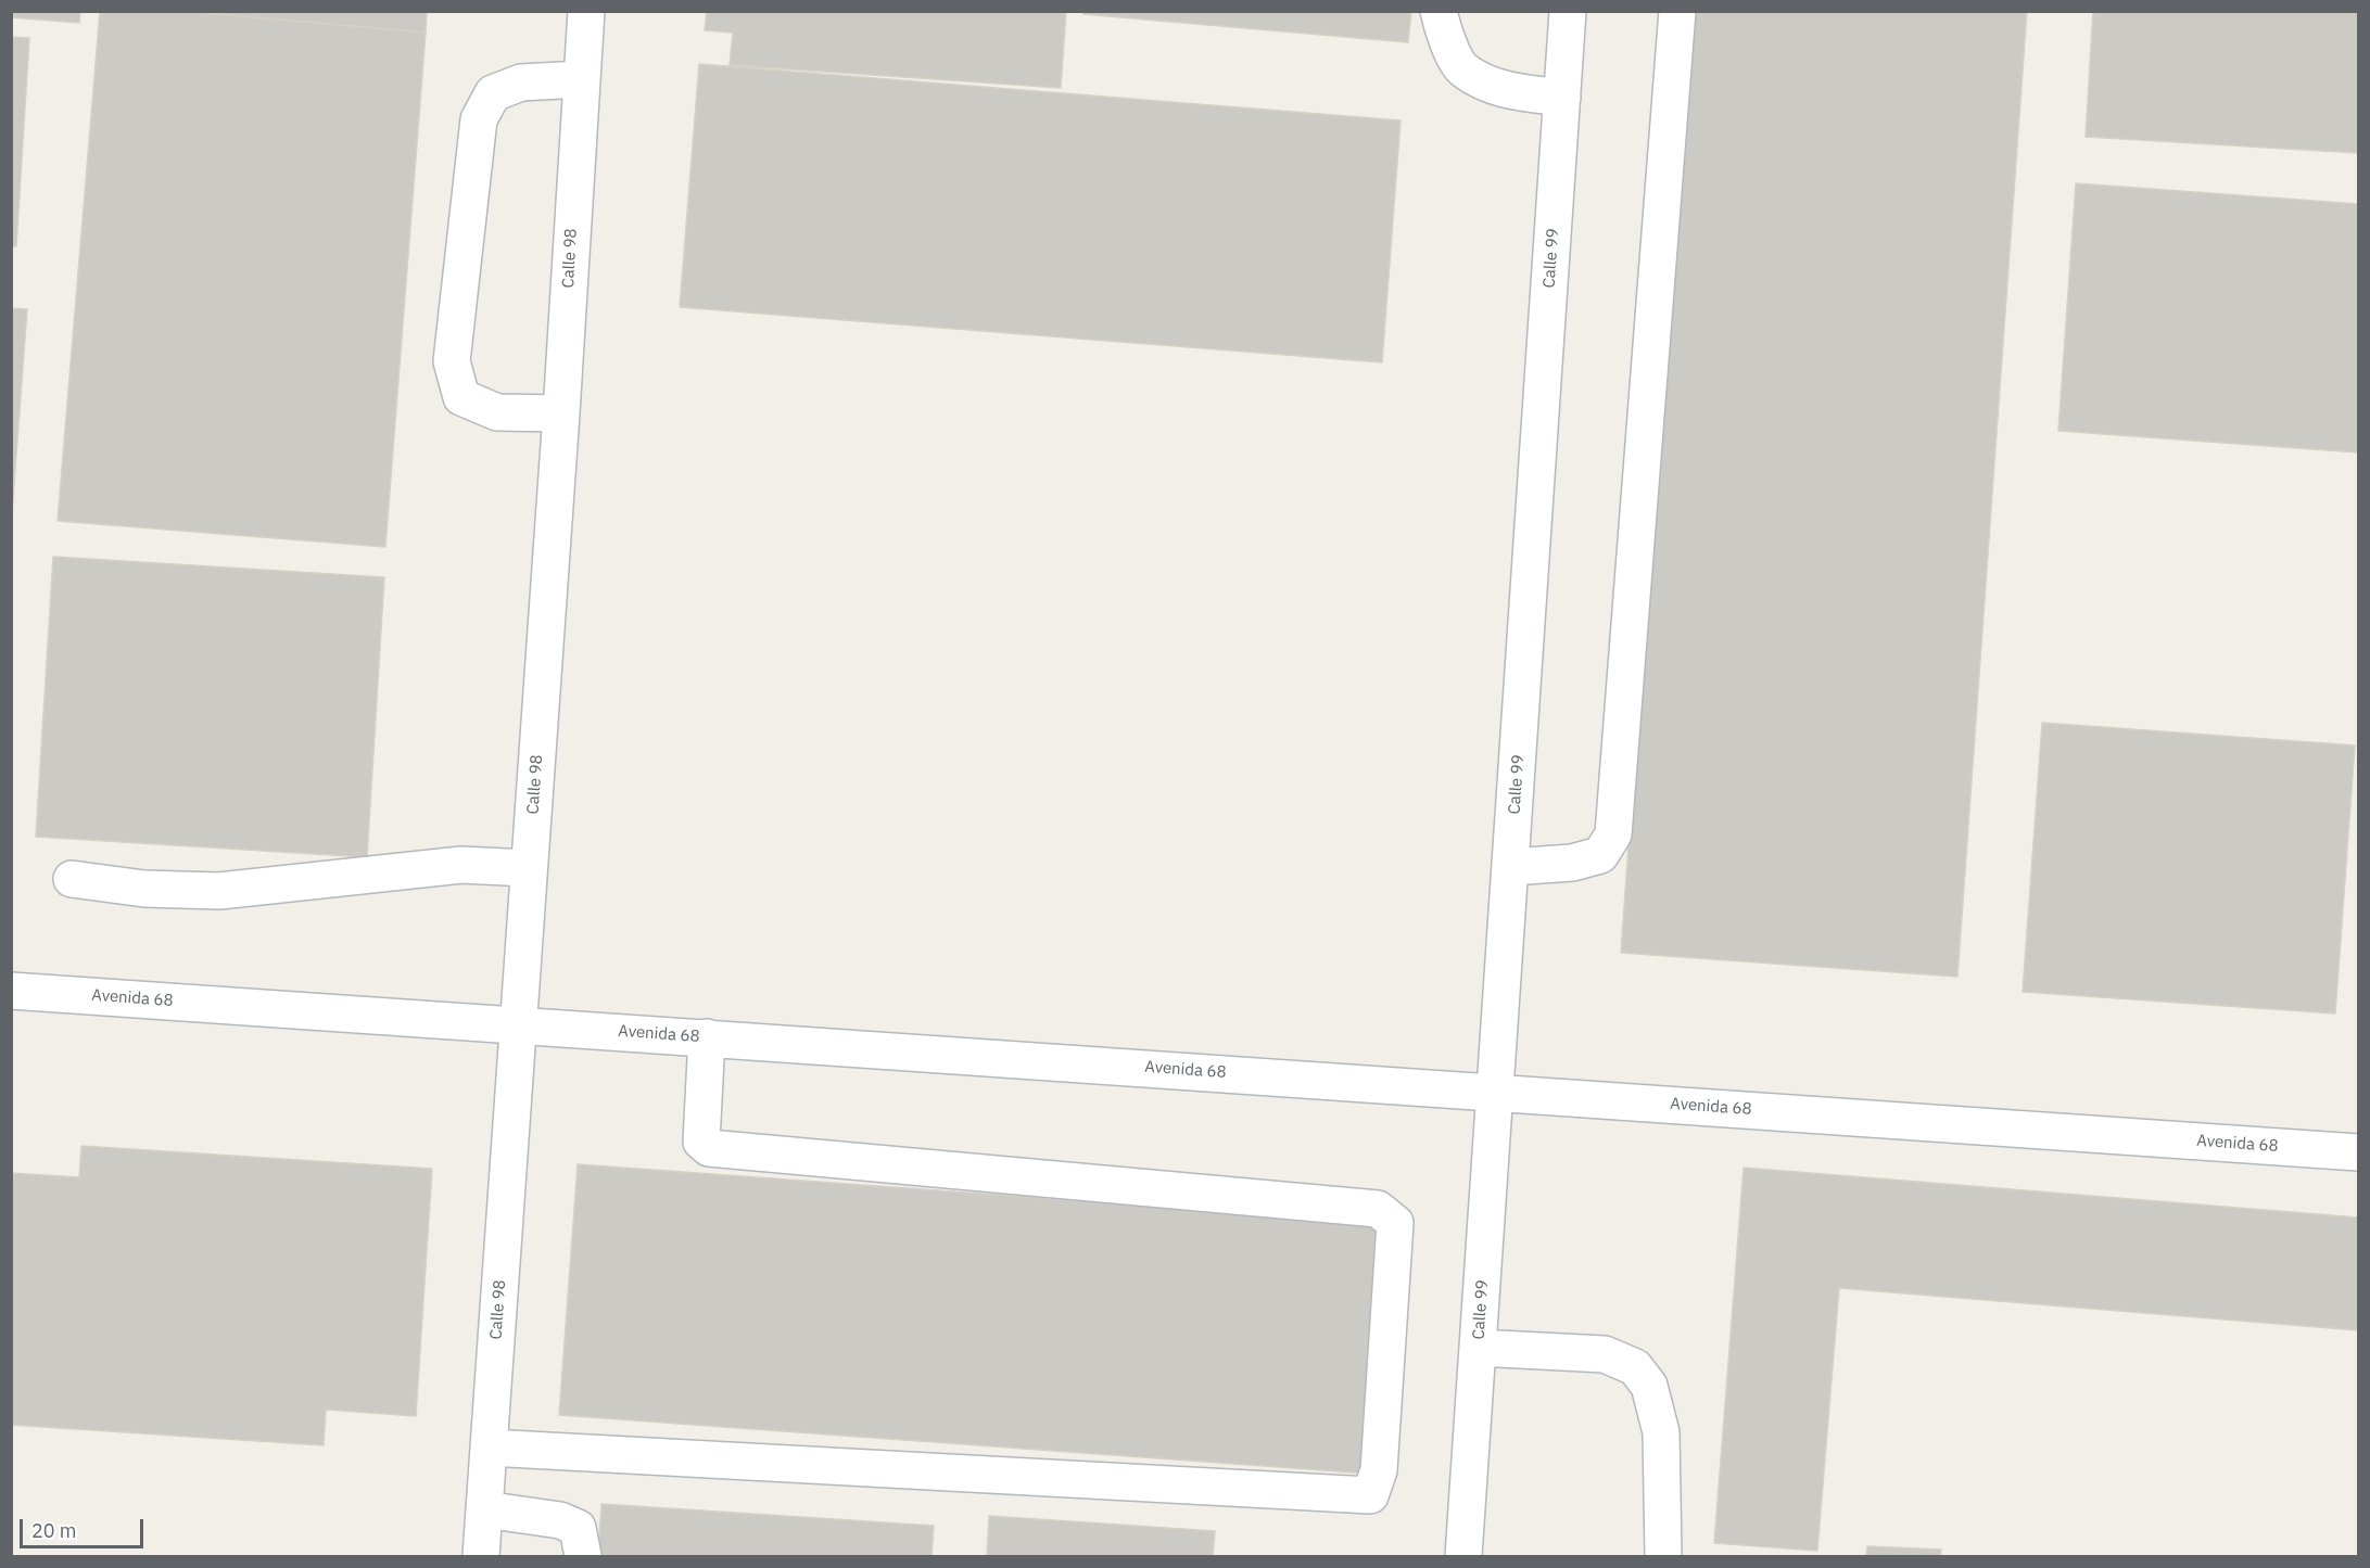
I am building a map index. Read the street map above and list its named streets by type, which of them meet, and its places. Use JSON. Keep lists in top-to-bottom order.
{
  "streets": {
    "lane": ["Calle 98", "Calle 99", "Avenida 68"]
  },
  "crossings": [
    ["Calle 98", "Avenida 68"],
    ["Calle 99", "Avenida 68"]
  ],
  "scale_bar": "20 m"
}
